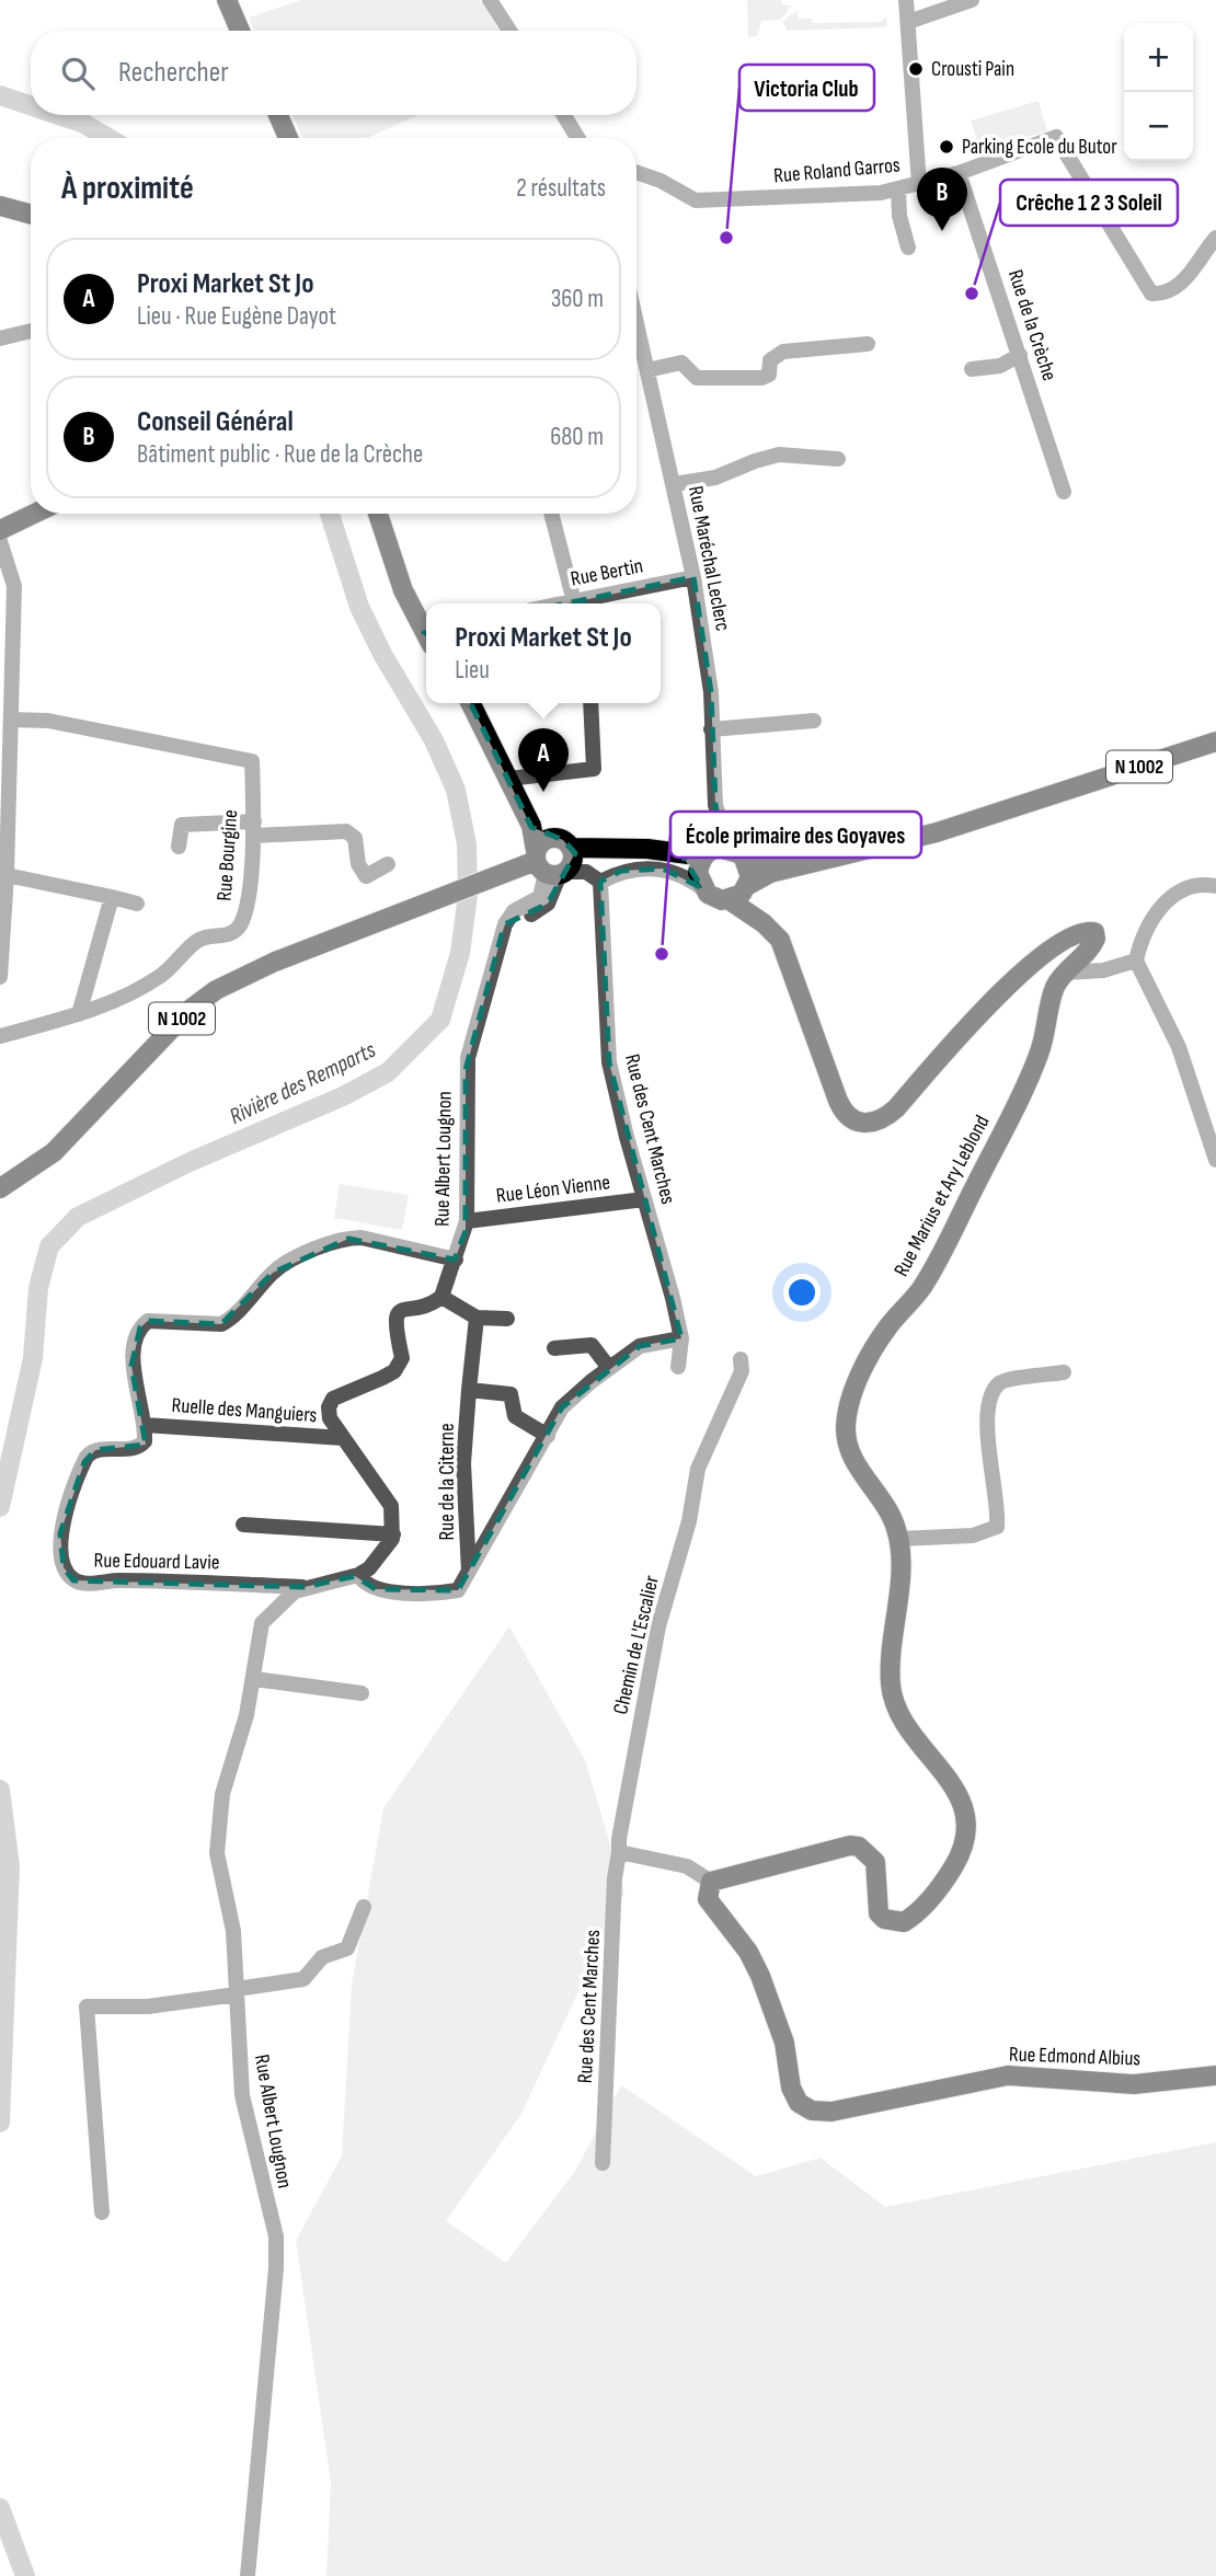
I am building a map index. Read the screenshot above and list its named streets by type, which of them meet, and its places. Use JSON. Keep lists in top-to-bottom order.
{
  "streets": {
    "main road": ["N 1002", "Rue Marius et Ary Leblond", "Rue Edmond Albius"],
    "street": [
      "Rue Roland Garros",
      "Rue de la Crèche",
      "Rue Maréchal Leclerc",
      "Rue Bertin",
      "Rue Bourgine",
      "Rue des Cent Marches",
      "Rue Albert Lougnon",
      "Rue Léon Vienne",
      "Ruelle des Manguiers",
      "Rue de la Citerne",
      "Rue Edouard Lavie",
      "Chemin de L'Escalier"
    ]
  },
  "crossings": [
    ["Rue Maréchal Leclerc", "Rue Bertin"],
    ["Rue Maréchal Leclerc", "N 1002"],
    ["Rue Maréchal Leclerc", "Rue Marius et Ary Leblond"],
    ["N 1002", "Rue Albert Lougnon"],
    ["N 1002", "Rue Marius et Ary Leblond"],
    ["Rue des Cent Marches", "Rue Léon Vienne"],
    ["Rue des Cent Marches", "Rue de la Citerne"],
    ["Rue des Cent Marches", "Chemin de L'Escalier"],
    ["Rue Albert Lougnon", "Rue Léon Vienne"],
    ["Rue Albert Lougnon", "Rue de la Citerne"],
    ["Rue Albert Lougnon", "Rue Edouard Lavie"],
    ["Rue Marius et Ary Leblond", "Rue Edmond Albius"],
    ["Ruelle des Manguiers", "Rue Edouard Lavie"]
  ],
  "water": ["Rivière des Remparts"],
  "places": [
    "Crousti Pain",
    "Parking Ecole du Butor",
    "Victoria Club",
    "Crêche 1 2 3 Soleil",
    "École primaire des Goyaves"
  ],
  "page": {
    "map_buttons": ["+", "−"],
    "search": "Rechercher",
    "heading": ["À proximité", "2 résultats"],
    "pins": ["B", "A"],
    "list": [
      {
        "mark": "A",
        "name": "Proxi Market St Jo",
        "note": "Lieu · Rue Eugène Dayot",
        "value": "360 m"
      },
      {
        "mark": "B",
        "name": "Conseil Général",
        "note": "Bâtiment public · Rue de la Crèche",
        "value": "680 m"
      }
    ],
    "popup": ["Proxi Market St Jo", "Lieu"]
  }
}
